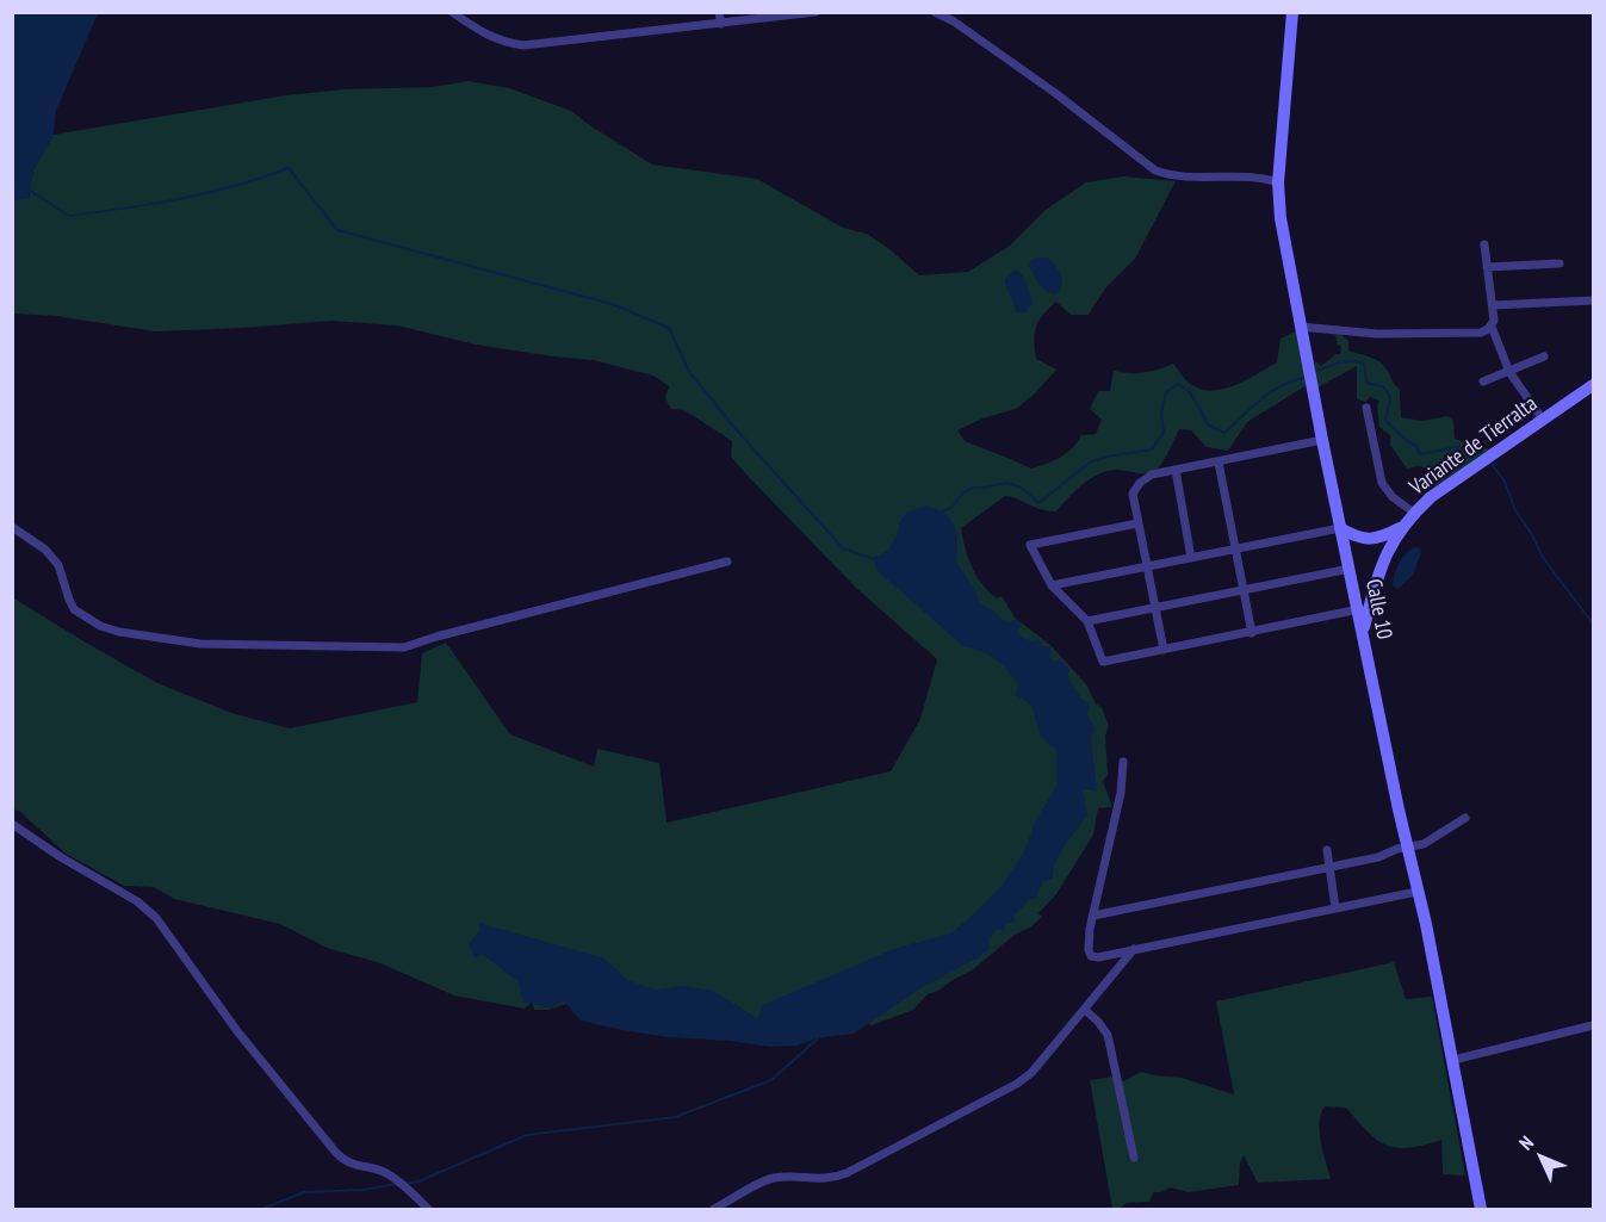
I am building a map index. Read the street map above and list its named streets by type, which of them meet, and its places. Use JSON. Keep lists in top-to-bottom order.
{
  "streets": {
    "main road": ["Variante de Tierralta", "Calle 10"]
  },
  "crossings": [
    ["Variante de Tierralta", "Calle 10"]
  ],
  "north": "top left"
}
